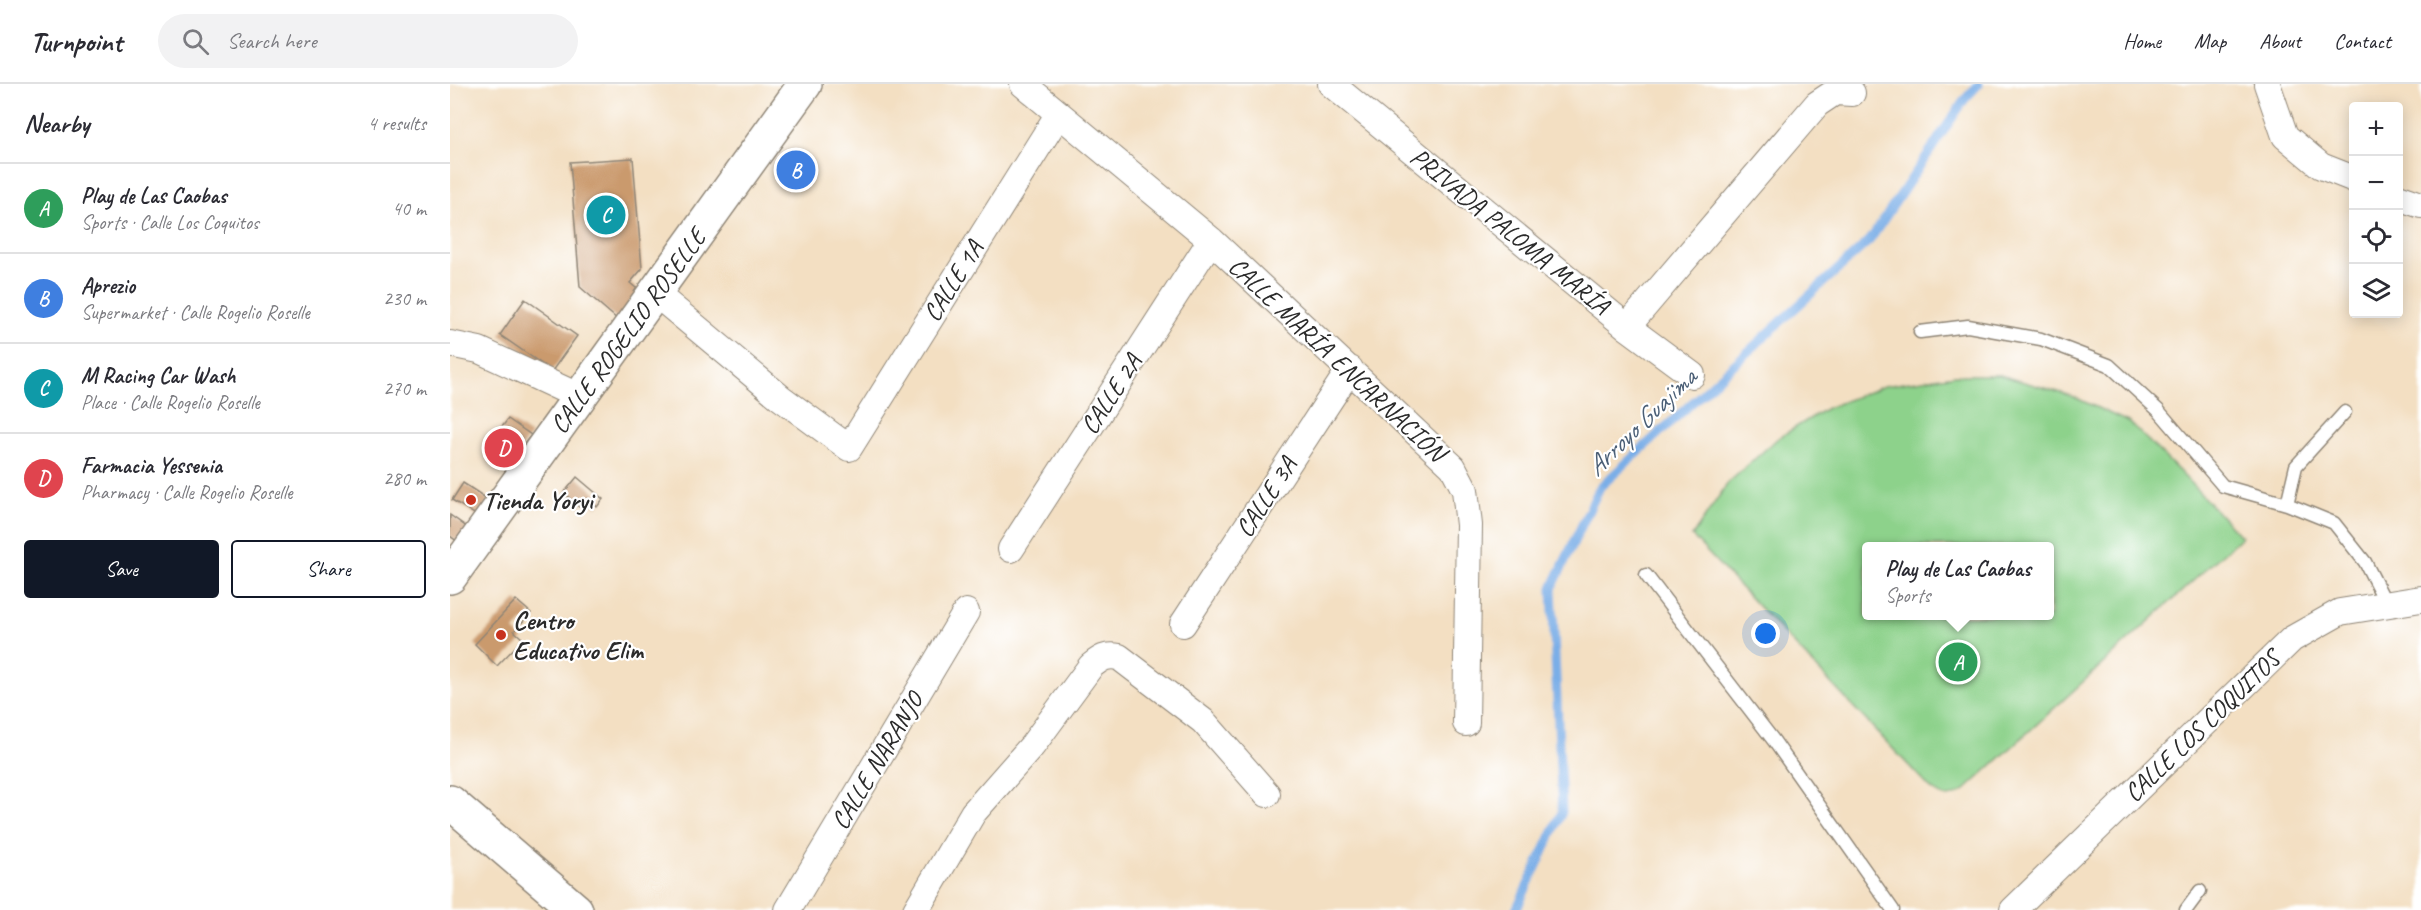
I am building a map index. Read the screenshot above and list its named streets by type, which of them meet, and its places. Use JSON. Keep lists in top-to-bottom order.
{
  "streets": {
    "street": [
      "PRIVADA PALOMA MARÍA",
      "CALLE 1A",
      "CALLE ROGELIO ROSELLE",
      "CALLE MARÍA ENCARNACIÓN",
      "CALLE 2A",
      "CALLE 3A",
      "CALLE LOS COQUITOS",
      "CALLE NARANJO"
    ]
  },
  "crossings": [
    ["CALLE 1A", "CALLE ROGELIO ROSELLE"],
    ["CALLE 1A", "CALLE MARÍA ENCARNACIÓN"],
    ["CALLE MARÍA ENCARNACIÓN", "CALLE 2A"],
    ["CALLE MARÍA ENCARNACIÓN", "CALLE 3A"]
  ],
  "water": ["Arroyo Guajima"],
  "places": ["Tienda Yoryi", "Centro Educativo Elim"],
  "page": {
    "header": "Turnpoint",
    "search": "Search here",
    "nav": [
      "Home",
      "Map",
      "About",
      "Contact"
    ],
    "heading": ["Nearby", "4 results"],
    "map_buttons": ["+", "−"],
    "pins": [
      "B",
      "C",
      "D",
      "A"
    ],
    "list": [
      {
        "mark": "A",
        "name": "Play de Las Caobas",
        "note": "Sports · Calle Los Coquitos",
        "value": "40 m"
      },
      {
        "mark": "B",
        "name": "Aprezio",
        "note": "Supermarket · Calle Rogelio Roselle",
        "value": "230 m"
      },
      {
        "mark": "C",
        "name": "M Racing Car Wash",
        "note": "Place · Calle Rogelio Roselle",
        "value": "270 m"
      },
      {
        "mark": "D",
        "name": "Farmacia Yessenia",
        "note": "Pharmacy · Calle Rogelio Roselle",
        "value": "280 m"
      }
    ],
    "buttons": ["Save", "Share"],
    "popup": ["Play de Las Caobas", "Sports"]
  }
}
